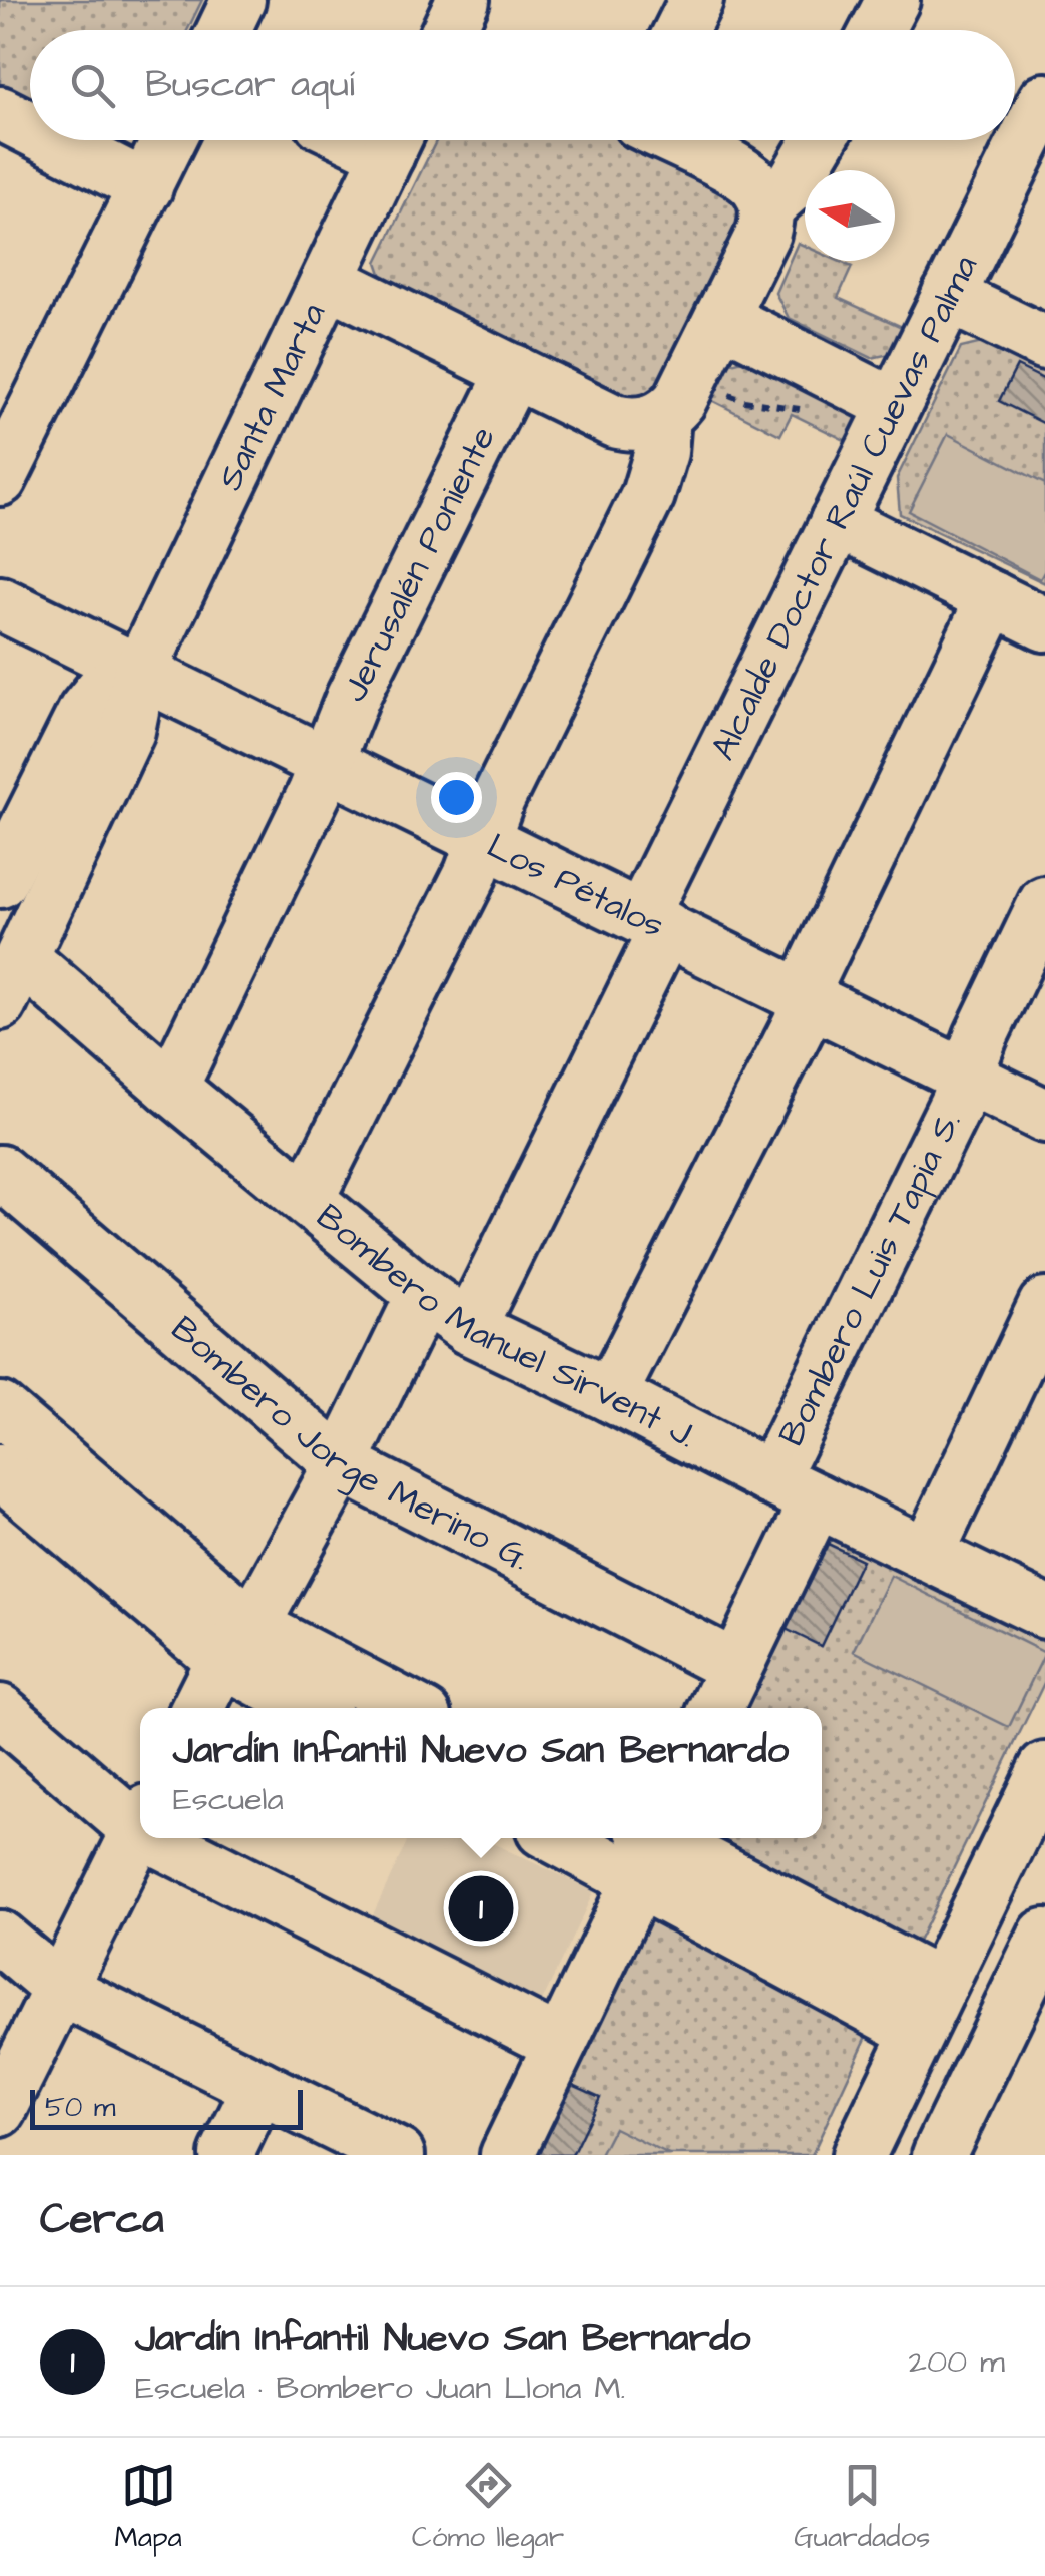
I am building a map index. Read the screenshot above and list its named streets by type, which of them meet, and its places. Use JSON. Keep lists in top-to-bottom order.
{
  "streets": {
    "street": [
      "Santa Marta",
      "Alcalde Doctor Raúl Cuevas Palma",
      "Jerusalén Poniente",
      "Los Pétalos",
      "Bombero Luis Tapia S.",
      "Bombero Manuel Sirvent J.",
      "Bombero Jorge Merino G."
    ]
  },
  "crossings": [
    ["Santa Marta", "Los Pétalos"],
    ["Santa Marta", "Bombero Manuel Sirvent J."],
    ["Alcalde Doctor Raúl Cuevas Palma", "Los Pétalos"],
    ["Alcalde Doctor Raúl Cuevas Palma", "Bombero Manuel Sirvent J."],
    ["Jerusalén Poniente", "Los Pétalos"],
    ["Jerusalén Poniente", "Bombero Manuel Sirvent J."],
    ["Los Pétalos", "Bombero Luis Tapia S."],
    ["Bombero Luis Tapia S.", "Bombero Manuel Sirvent J."],
    ["Bombero Luis Tapia S.", "Bombero Jorge Merino G."]
  ],
  "scale_bar": "50 m",
  "north": "left",
  "page": {
    "search": "Buscar aquí",
    "popup": ["Jardín Infantil Nuevo San Bernardo", "Escuela"],
    "pins": "1",
    "scale": "50 m",
    "heading": "Cerca",
    "list": [
      {
        "mark": "1",
        "name": "Jardín Infantil Nuevo San Bernardo",
        "note": "Escuela · Bombero Juan Llona M.",
        "value": "200 m"
      }
    ],
    "nav": ["Mapa", "Cómo llegar", "Guardados"]
  }
}
